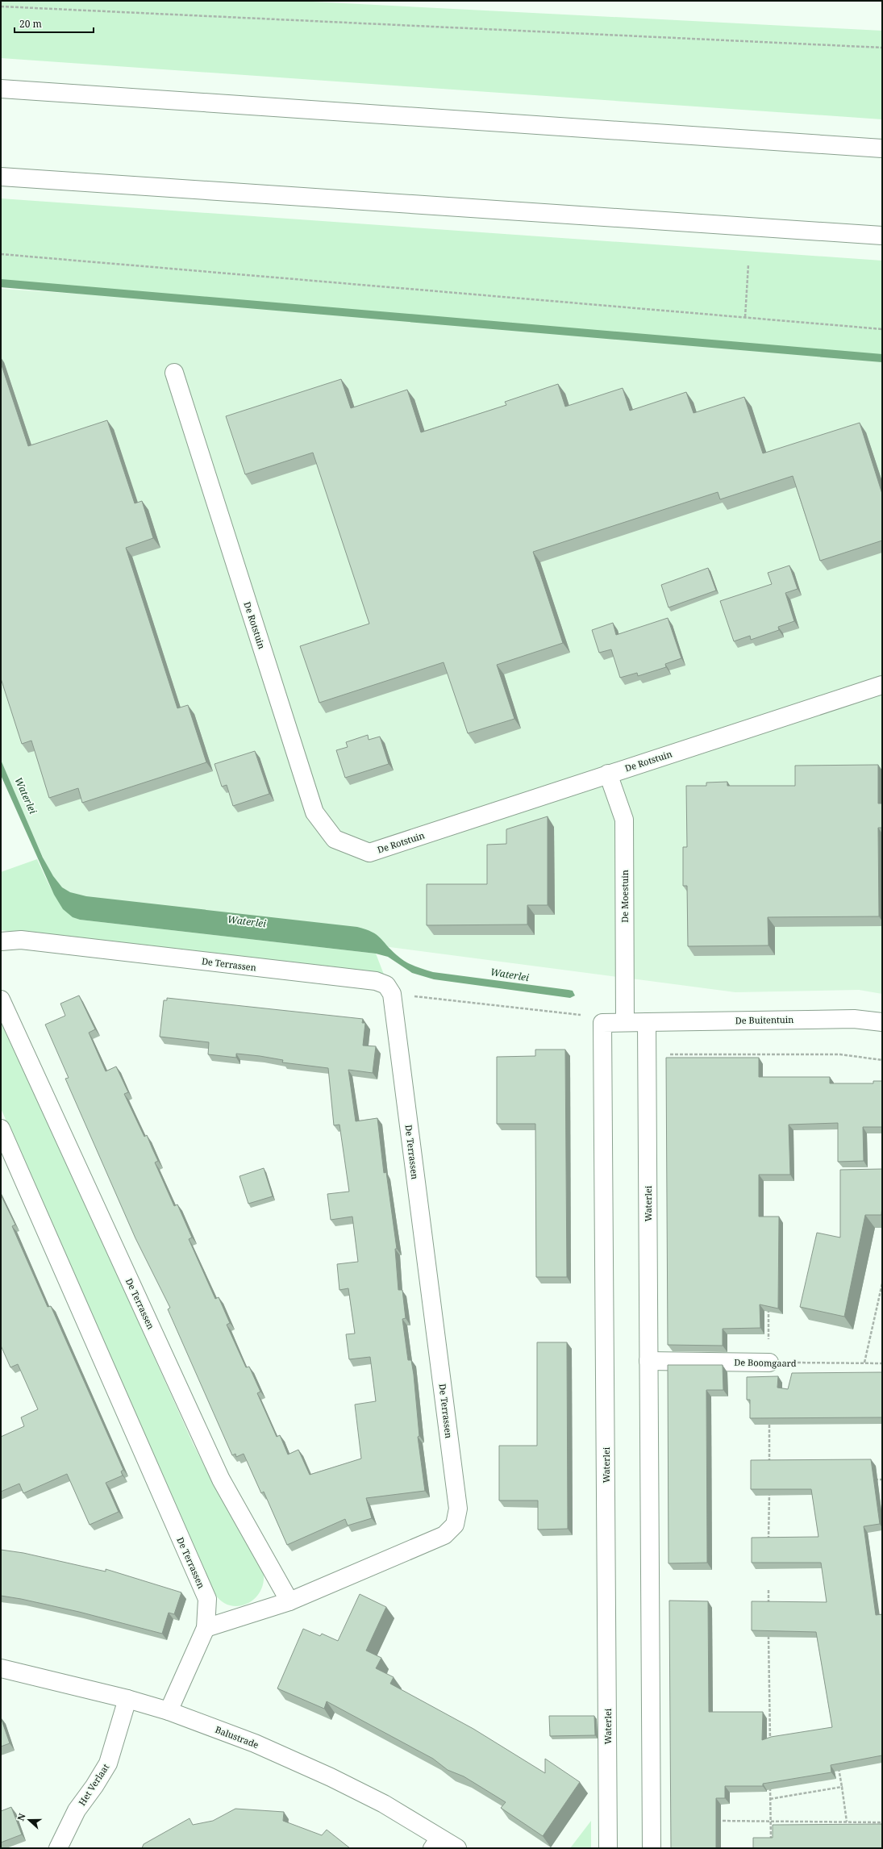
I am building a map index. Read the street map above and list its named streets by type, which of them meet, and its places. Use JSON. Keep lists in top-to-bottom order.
{
  "streets": {
    "main road": [
      "De Rotstuin",
      "De Moestuin",
      "De Terrassen",
      "De Buitentuin",
      "Waterlei",
      "De Boomgaard",
      "Balustrade",
      "Het Verlaat"
    ]
  },
  "crossings": [
    ["De Rotstuin", "De Moestuin"],
    ["De Terrassen", "Balustrade"],
    ["De Buitentuin", "Waterlei"],
    ["Waterlei", "De Boomgaard"],
    ["Balustrade", "Het Verlaat"]
  ],
  "water": ["Waterlei"],
  "scale_bar": "20 m",
  "north": "left"
}
